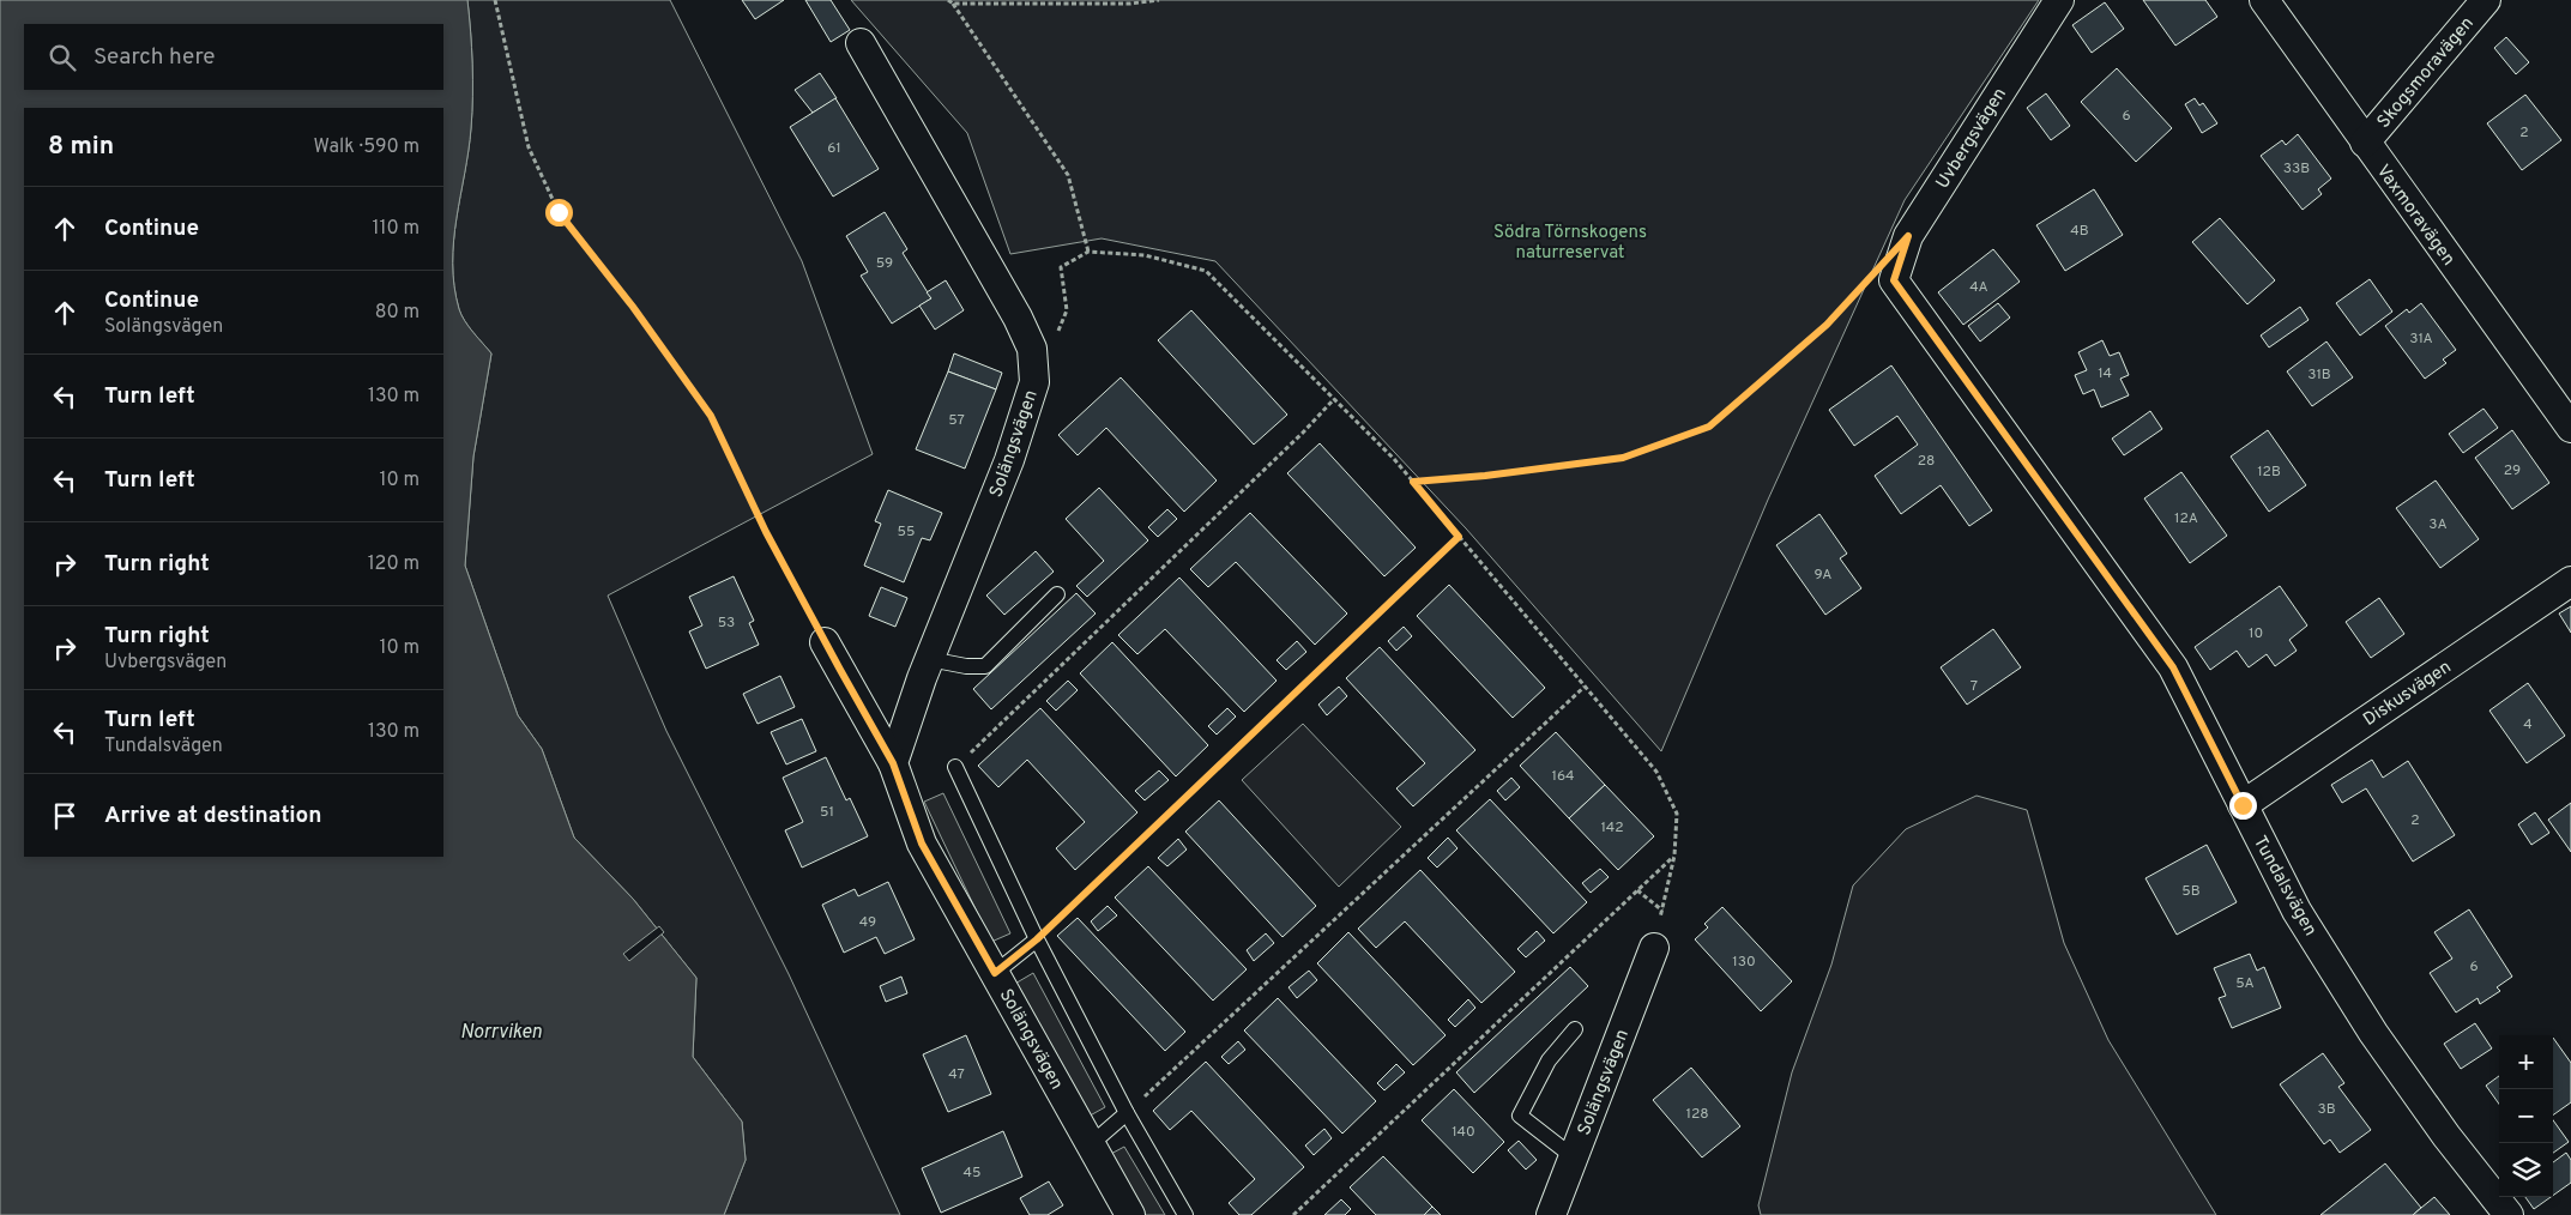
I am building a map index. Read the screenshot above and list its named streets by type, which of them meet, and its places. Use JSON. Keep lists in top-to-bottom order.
{
  "streets": {
    "street": [
      "Skogsmoravägen",
      "Uvbergsvägen",
      "Vaxmoravägen",
      "Solängsvägen",
      "Diskusvägen",
      "Tundalsvägen"
    ]
  },
  "crossings": [
    ["Skogsmoravägen", "Vaxmoravägen"],
    ["Uvbergsvägen", "Tundalsvägen"],
    ["Diskusvägen", "Tundalsvägen"]
  ],
  "water": ["Norrviken"],
  "parks": ["Södra Törnskogens naturreservat"],
  "house_numbers": [
    "6",
    "2",
    "61",
    "33B",
    "4B",
    "59",
    "4A",
    "31A",
    "14",
    "31B",
    "57",
    "28",
    "29",
    "12B",
    "12A",
    "3A",
    "55",
    "9A",
    "53",
    "10",
    "7",
    "4",
    "164",
    "51",
    "2",
    "142",
    "5B",
    "49",
    "130",
    "6",
    "5A",
    "47",
    "3B",
    "128",
    "140",
    "45"
  ],
  "page": {
    "search": "Search here",
    "heading": ["8 min", "Walk · 590 m"],
    "list": [
      ["Continue", "110 m"],
      ["Continue", "Solängsvägen", "80 m"],
      ["Turn left", "130 m"],
      ["Turn left", "10 m"],
      ["Turn right", "120 m"],
      ["Turn right", "Uvbergsvägen", "10 m"],
      ["Turn left", "Tundalsvägen", "130 m"],
      "Arrive at destination"
    ],
    "map_buttons": ["+", "−"]
  }
}
